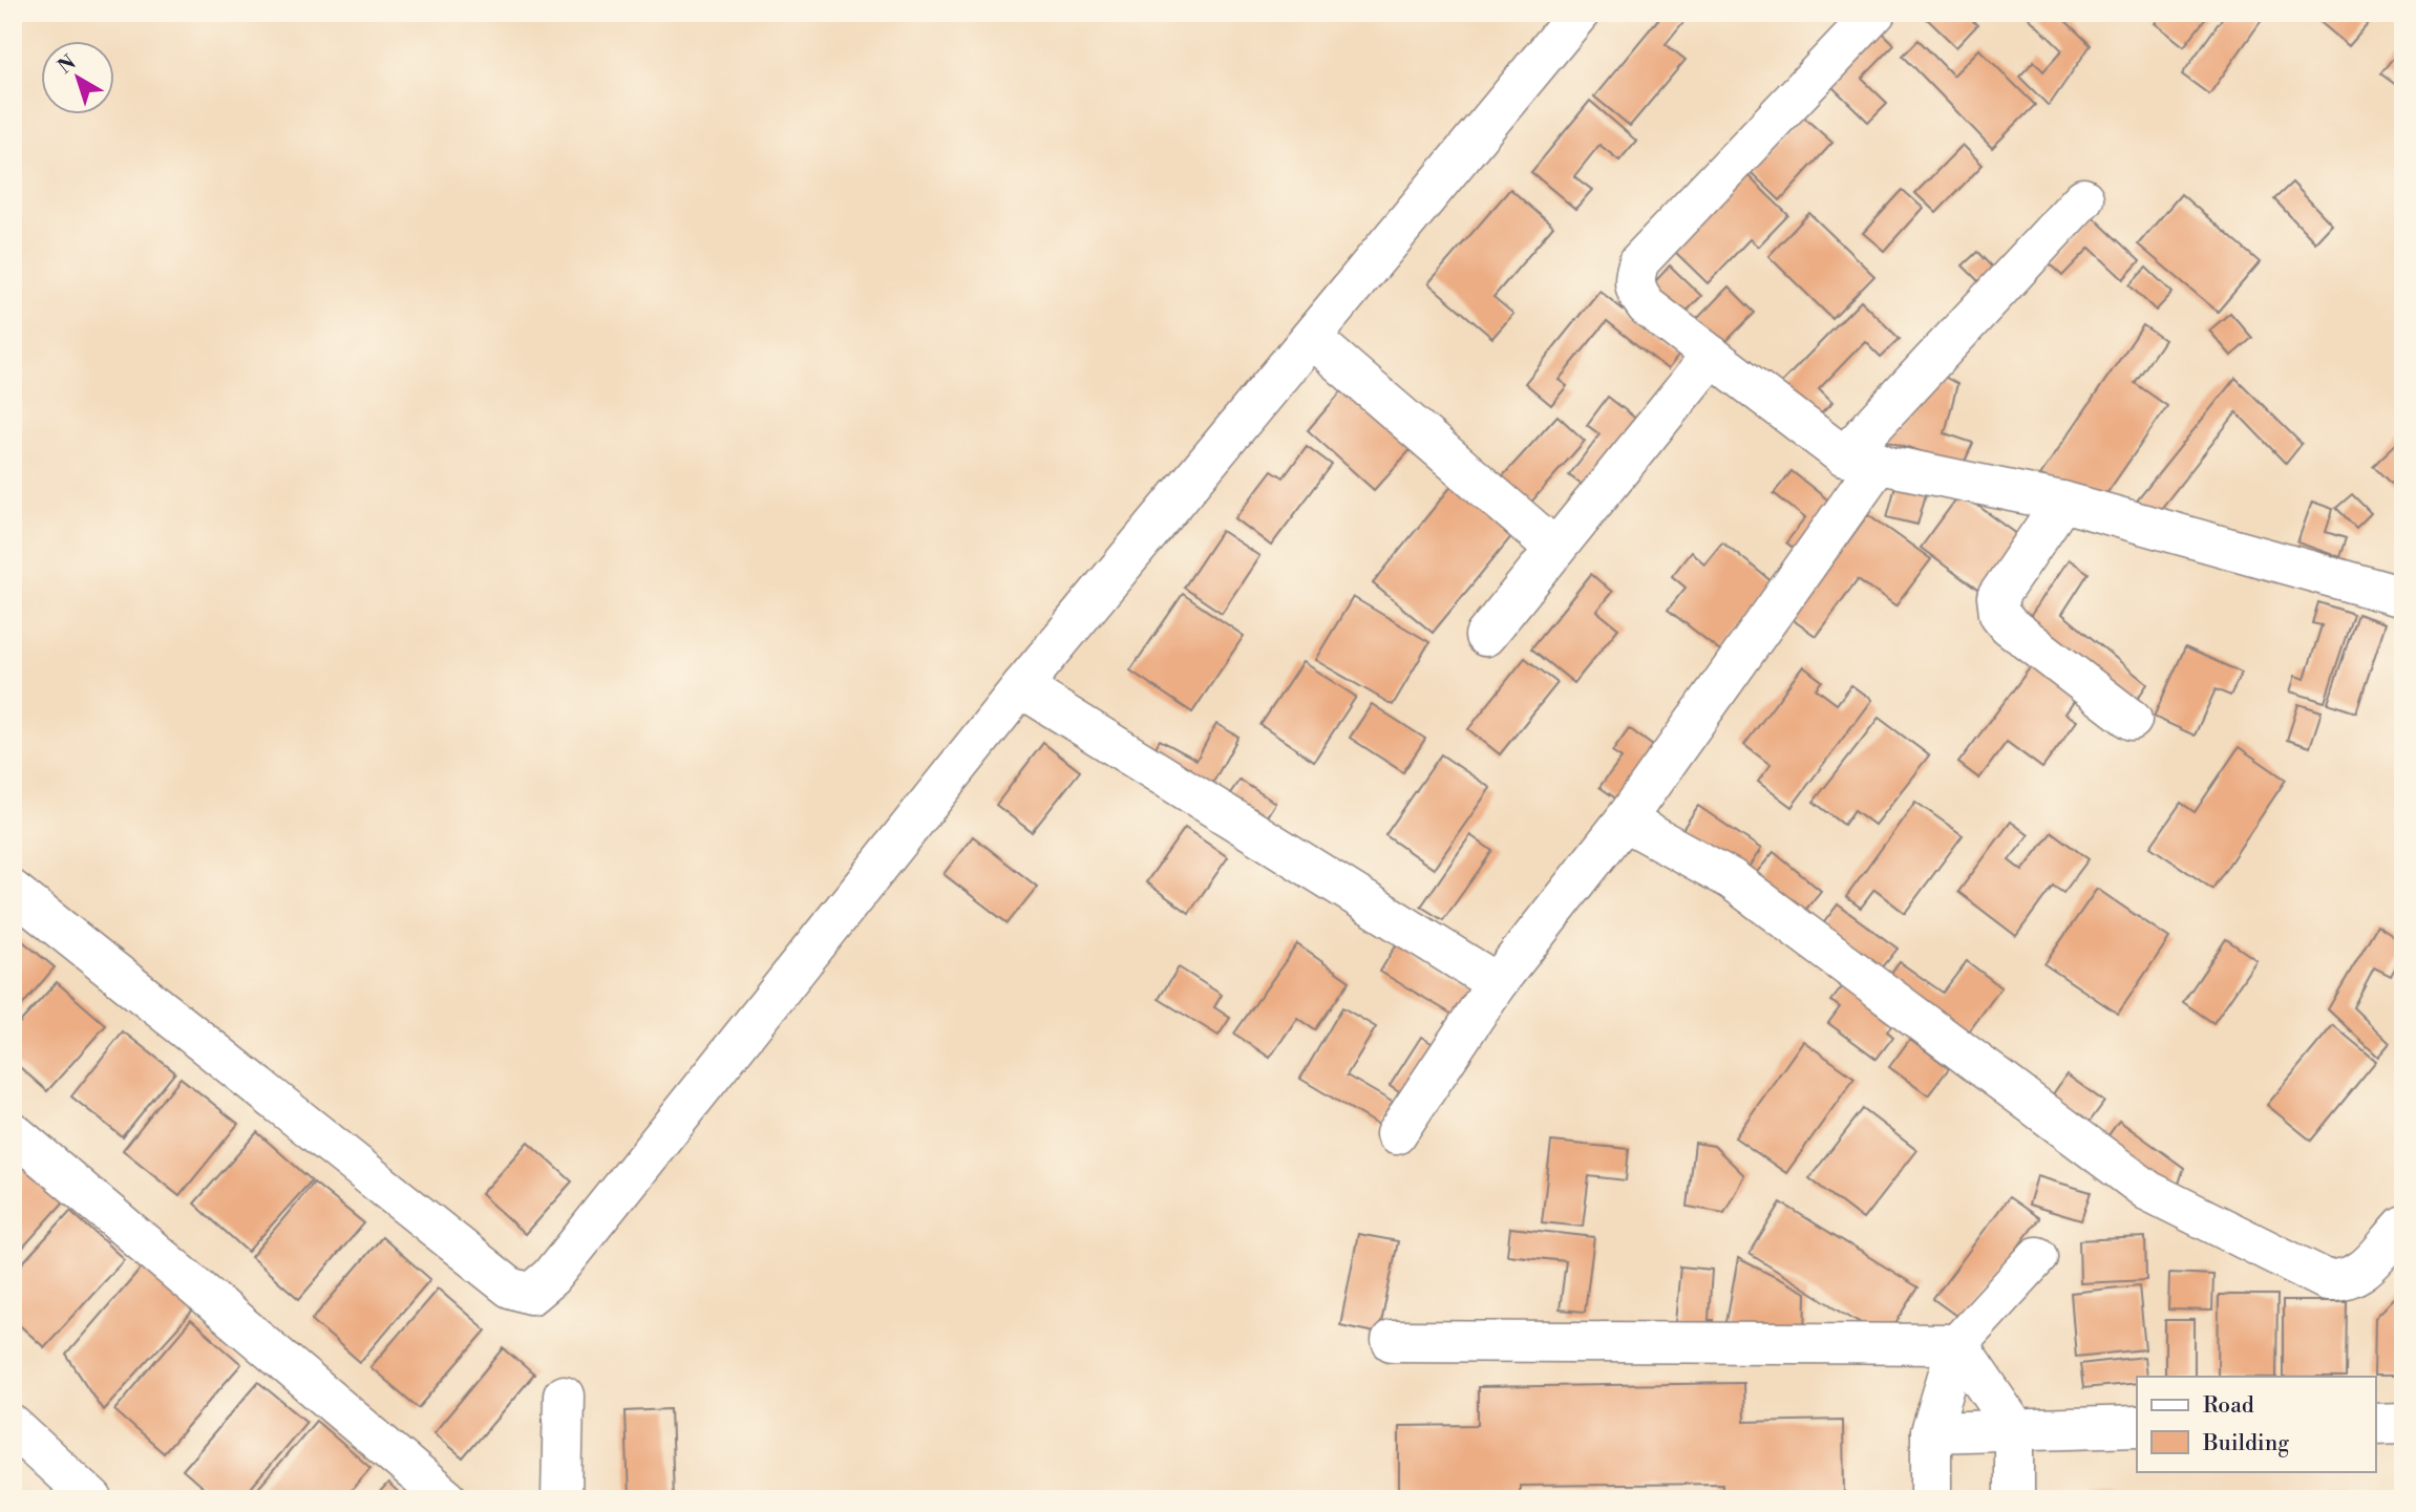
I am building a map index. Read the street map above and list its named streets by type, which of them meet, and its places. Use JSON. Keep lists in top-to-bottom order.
{
  "legend": ["Road", "Building"],
  "north": "top left"
}
